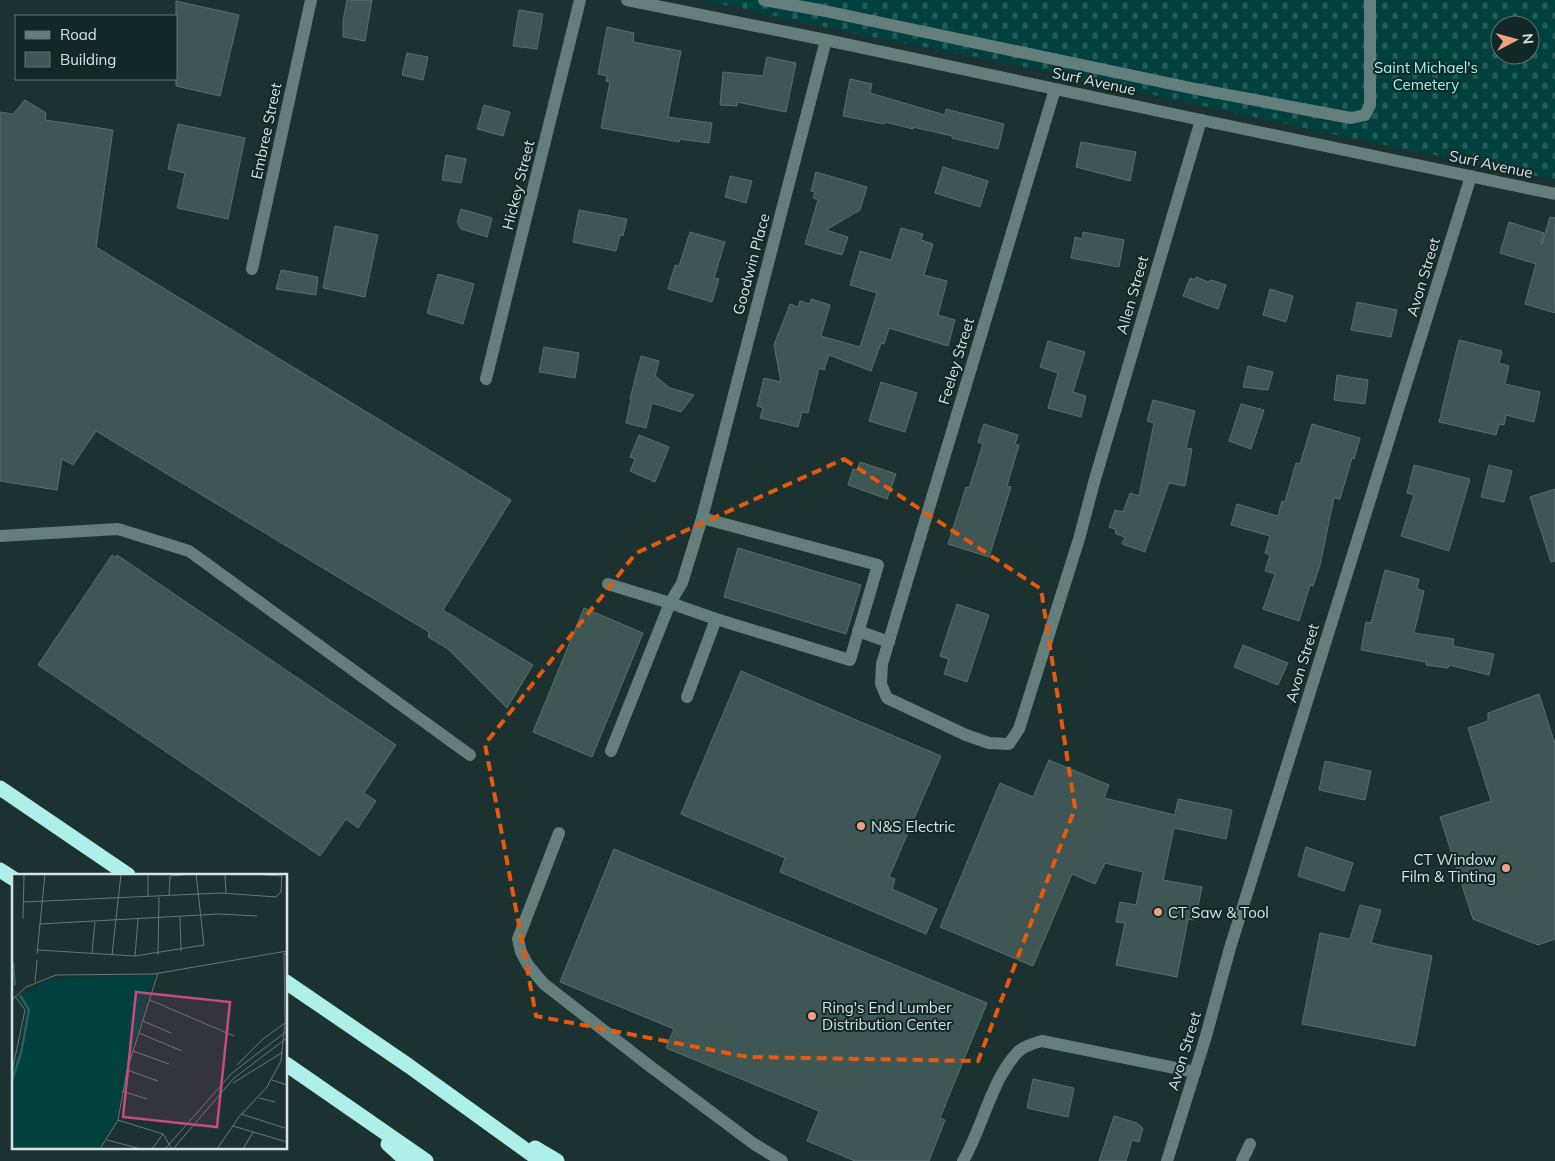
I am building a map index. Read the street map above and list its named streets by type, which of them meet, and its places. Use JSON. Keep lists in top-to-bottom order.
{
  "streets": {
    "street": [
      "Surf Avenue",
      "Embree Street",
      "Hickey Street",
      "Goodwin Place",
      "Avon Street",
      "Allen Street",
      "Feeley Street"
    ]
  },
  "crossings": [
    ["Surf Avenue", "Goodwin Place"],
    ["Surf Avenue", "Avon Street"],
    ["Surf Avenue", "Allen Street"],
    ["Surf Avenue", "Feeley Street"],
    ["Allen Street", "Feeley Street"]
  ],
  "parks": ["Saint Michael's Cemetery"],
  "places": [
    "N&S Electric",
    "CT Window Film & Tinting",
    "CT Saw & Tool",
    "Ring's End Lumber Distribution Center"
  ],
  "legend": ["Road", "Building"],
  "north": "right"
}
